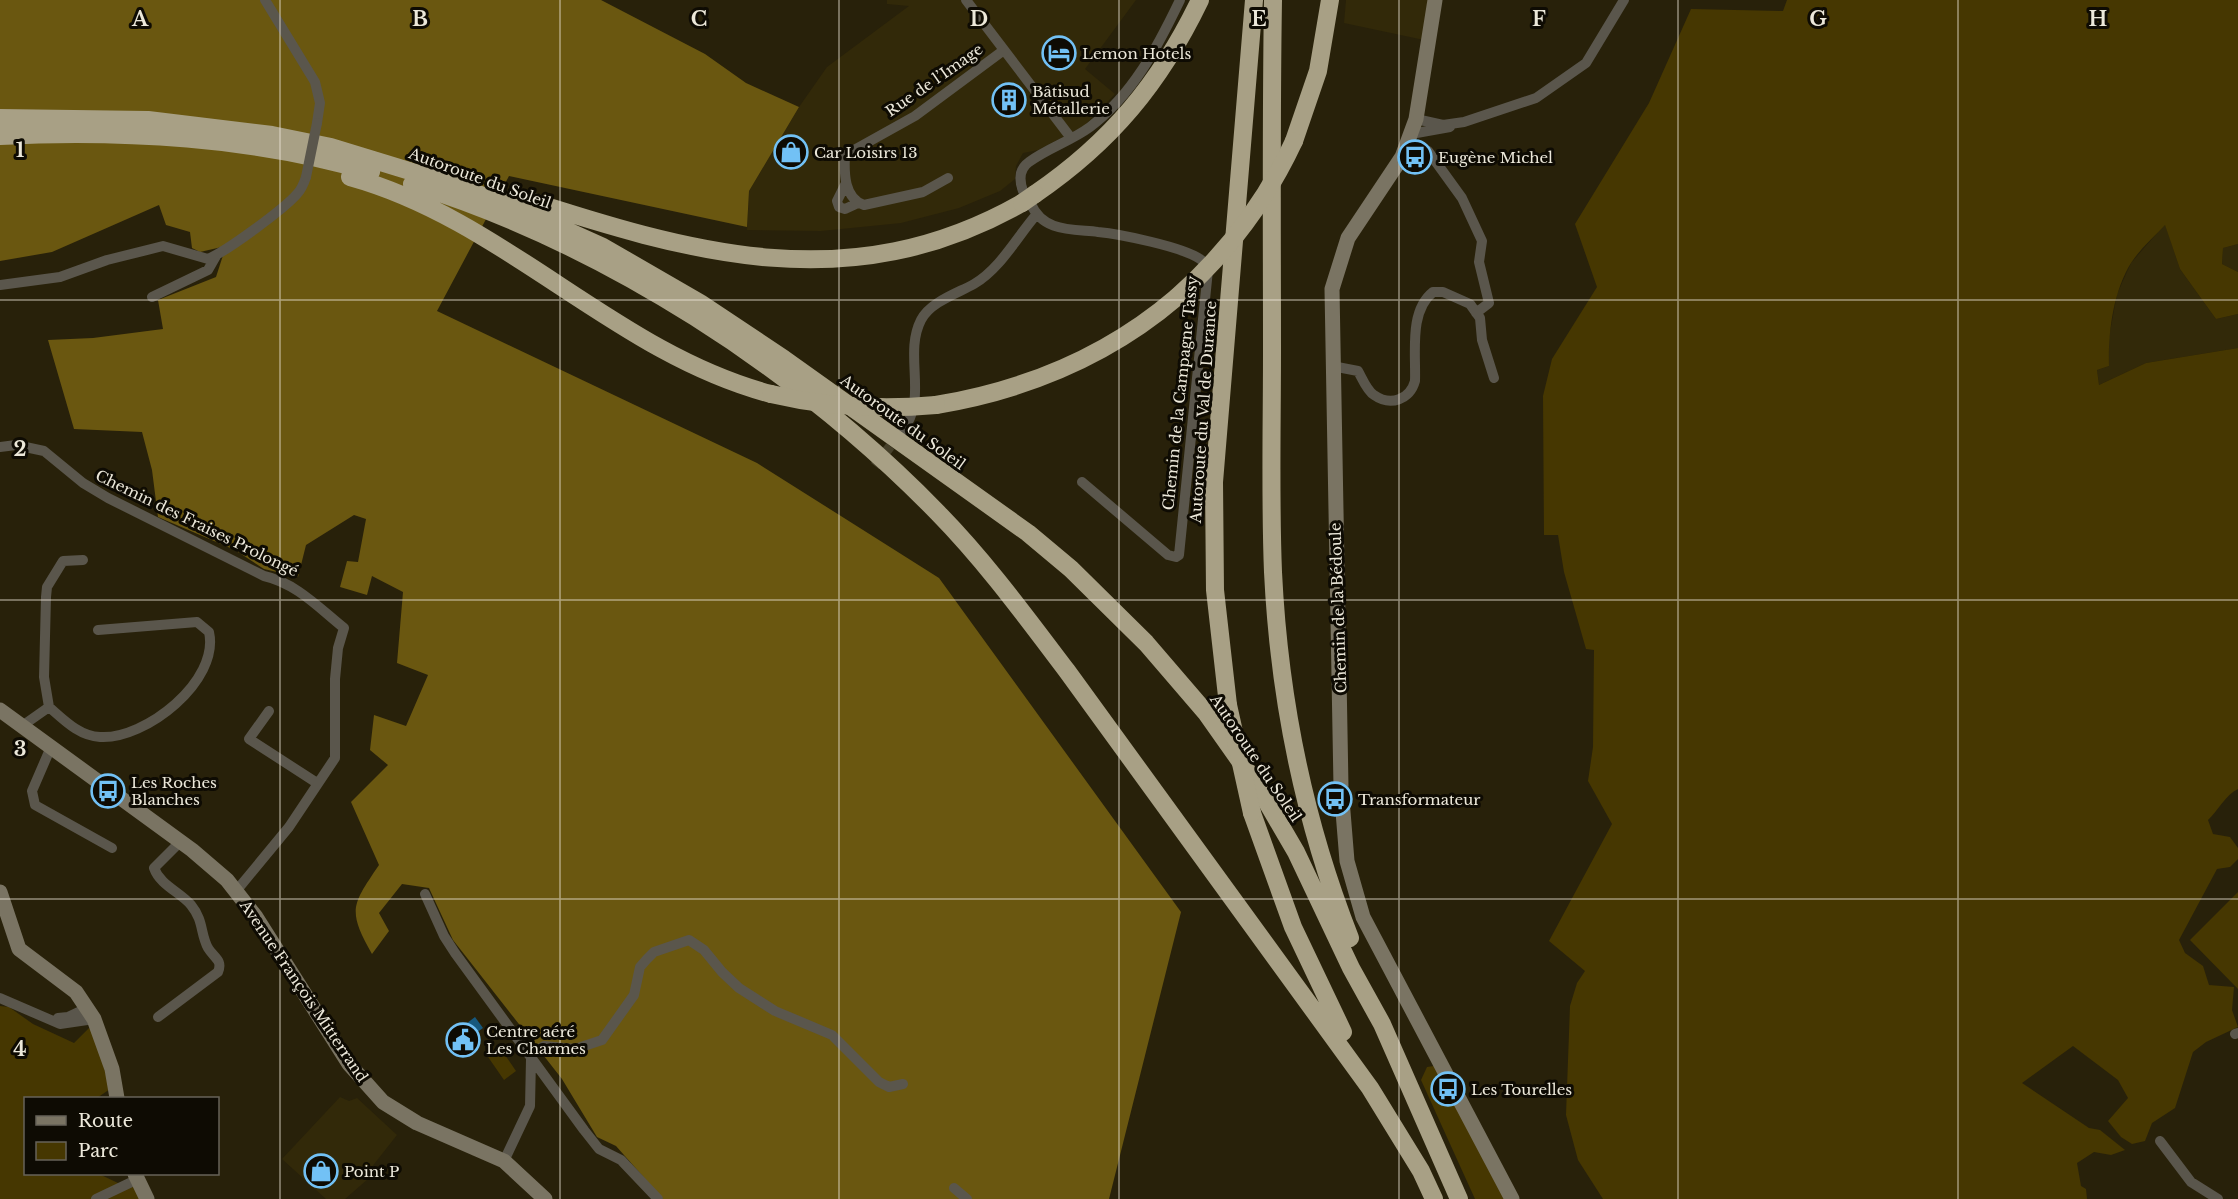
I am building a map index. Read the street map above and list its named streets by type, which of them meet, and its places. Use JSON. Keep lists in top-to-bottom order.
{
  "streets": {
    "highway": ["Autoroute du Soleil", "Autoroute du Val de Durance"],
    "street": [
      "Rue de l’Image",
      "Chemin de la Campagne Tassy",
      "Chemin des Fraises Prolongé",
      "Chemin de la Bédoule",
      "Avenue François Mitterrand"
    ]
  },
  "crossings": [
    ["Autoroute du Soleil", "Autoroute du Val de Durance"]
  ],
  "places": {
    "hotel": ["Lemon Hotels"],
    "building": ["Bâtisud Métallerie"],
    "shop": ["Car Loisirs 13", "Point P"],
    "bus stop": [
      "Eugène Michel",
      "Les Roches Blanches",
      "Transformateur",
      "Les Tourelles"
    ],
    "public building": ["Centre aéré Les Charmes"]
  },
  "legend": ["Route", "Parc"],
  "grid": {
    "columns": [
      "A",
      "B",
      "C",
      "D",
      "E",
      "F",
      "G",
      "H"
    ],
    "rows": [
      "1",
      "2",
      "3",
      "4"
    ]
  }
}
